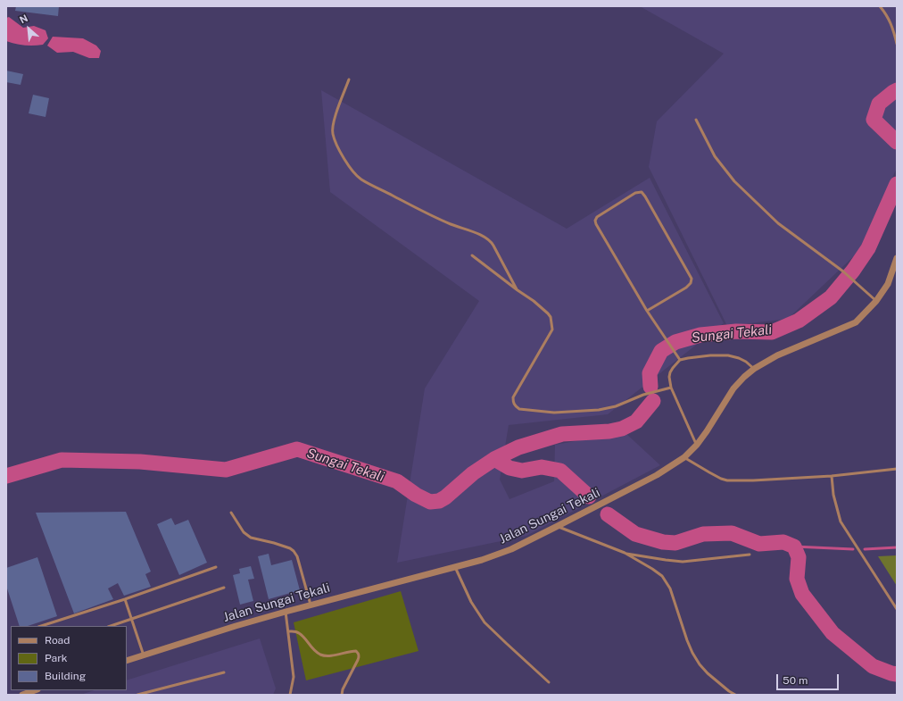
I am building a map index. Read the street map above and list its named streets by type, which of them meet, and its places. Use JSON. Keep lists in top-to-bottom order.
{
  "streets": {
    "street": ["Jalan Sungai Tekali"]
  },
  "water": ["Sungai Tekali"],
  "legend": ["Road", "Park", "Building"],
  "scale_bar": "50 m",
  "north": "top left"
}
